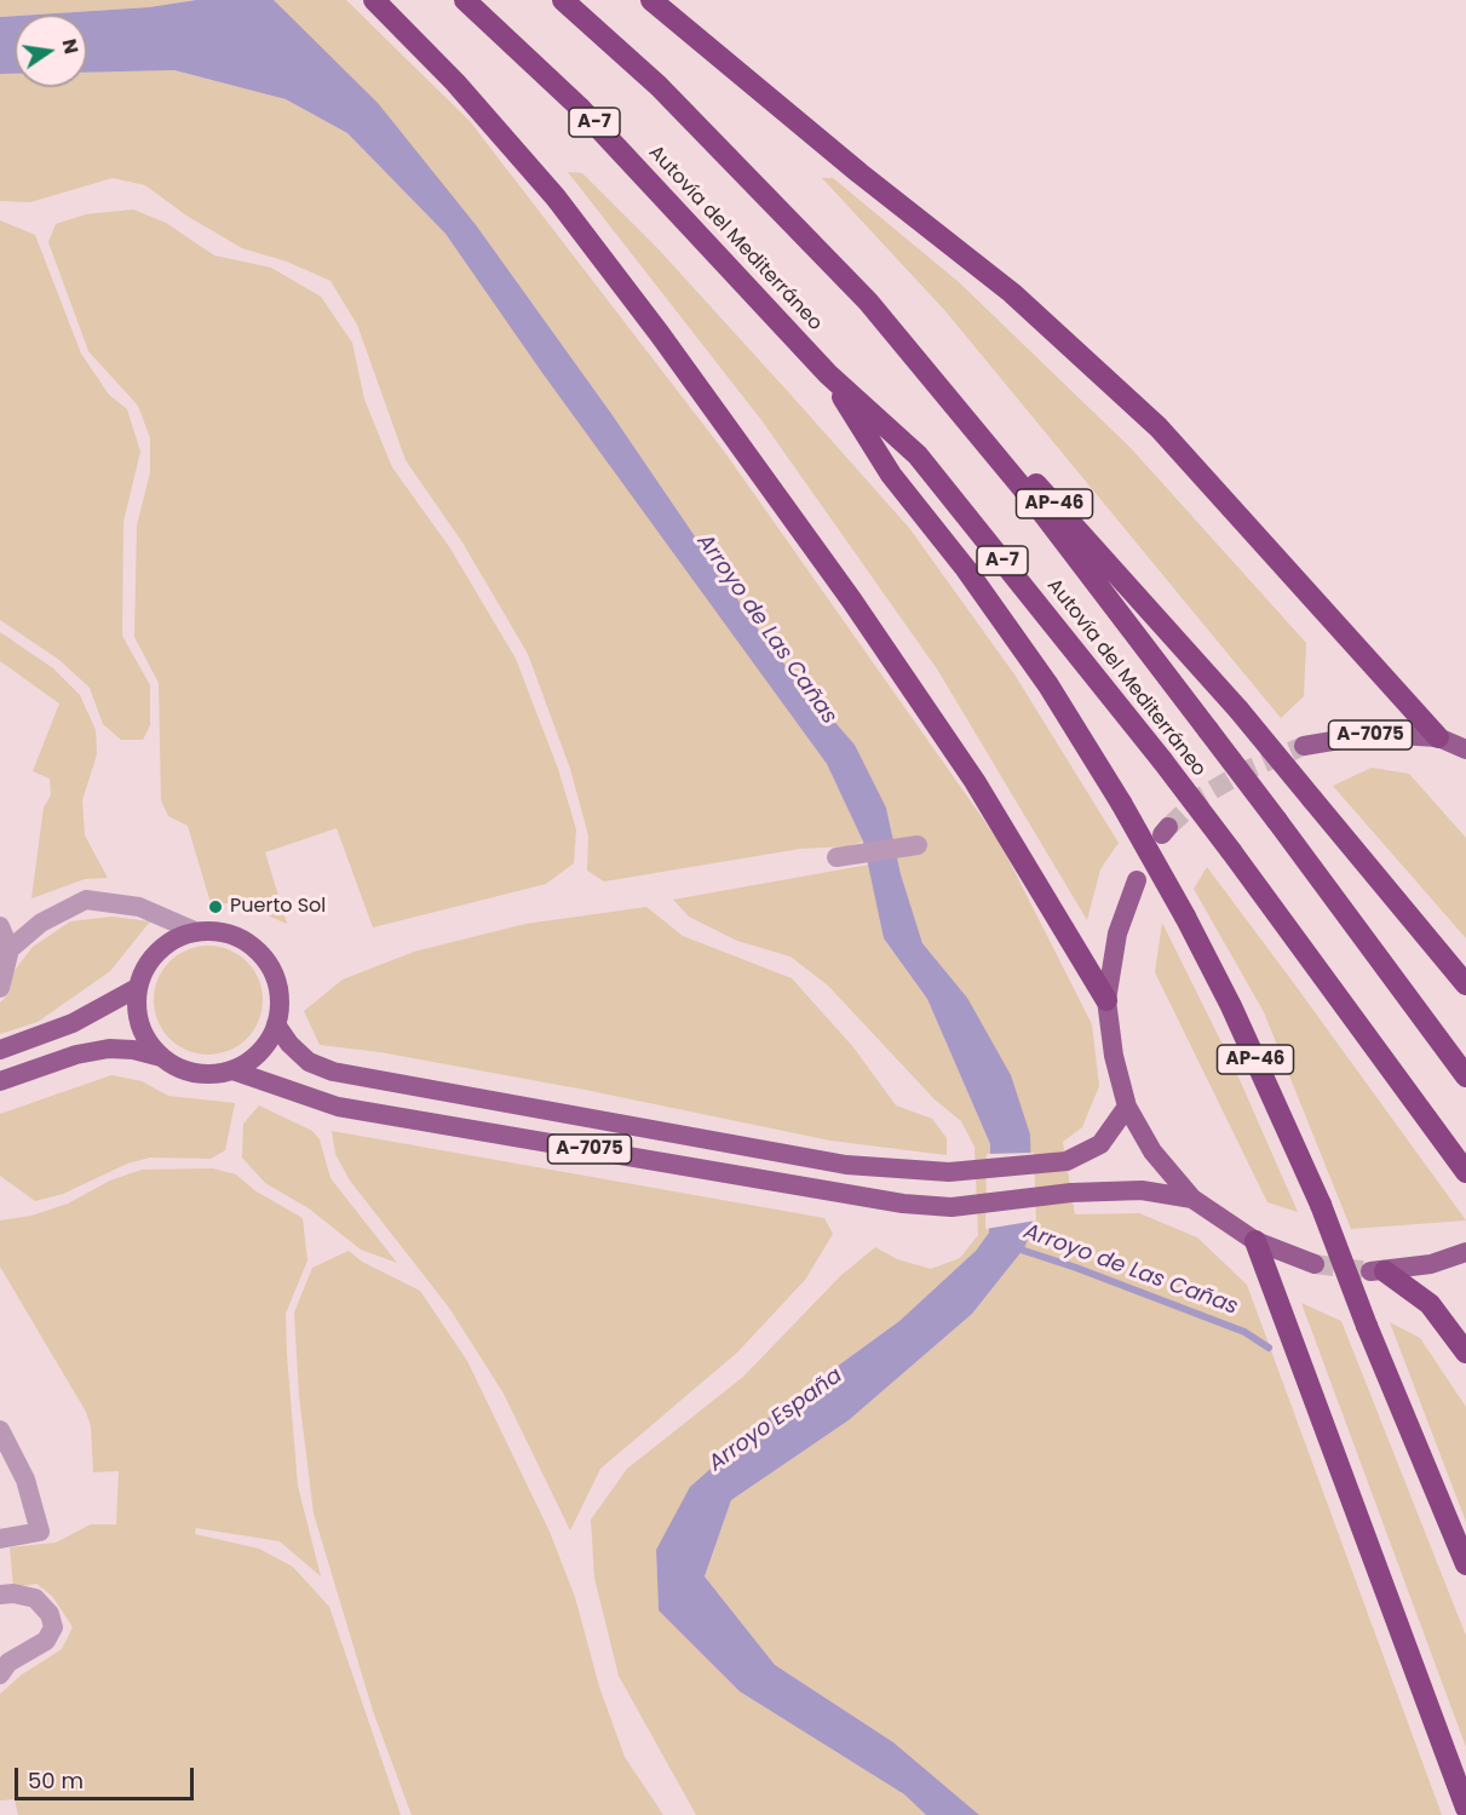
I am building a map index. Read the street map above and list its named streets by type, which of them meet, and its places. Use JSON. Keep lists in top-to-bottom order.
{
  "streets": {
    "highway": ["A-7", "Autovía del Mediterráneo", "AP-46"],
    "main road": ["A-7075"]
  },
  "crossings": [
    ["Autovía del Mediterráneo", "AP-46"]
  ],
  "water": ["Arroyo de Las Cañas", "Arroyo España"],
  "places": ["Puerto Sol"],
  "scale_bar": "50 m",
  "north": "right"
}
